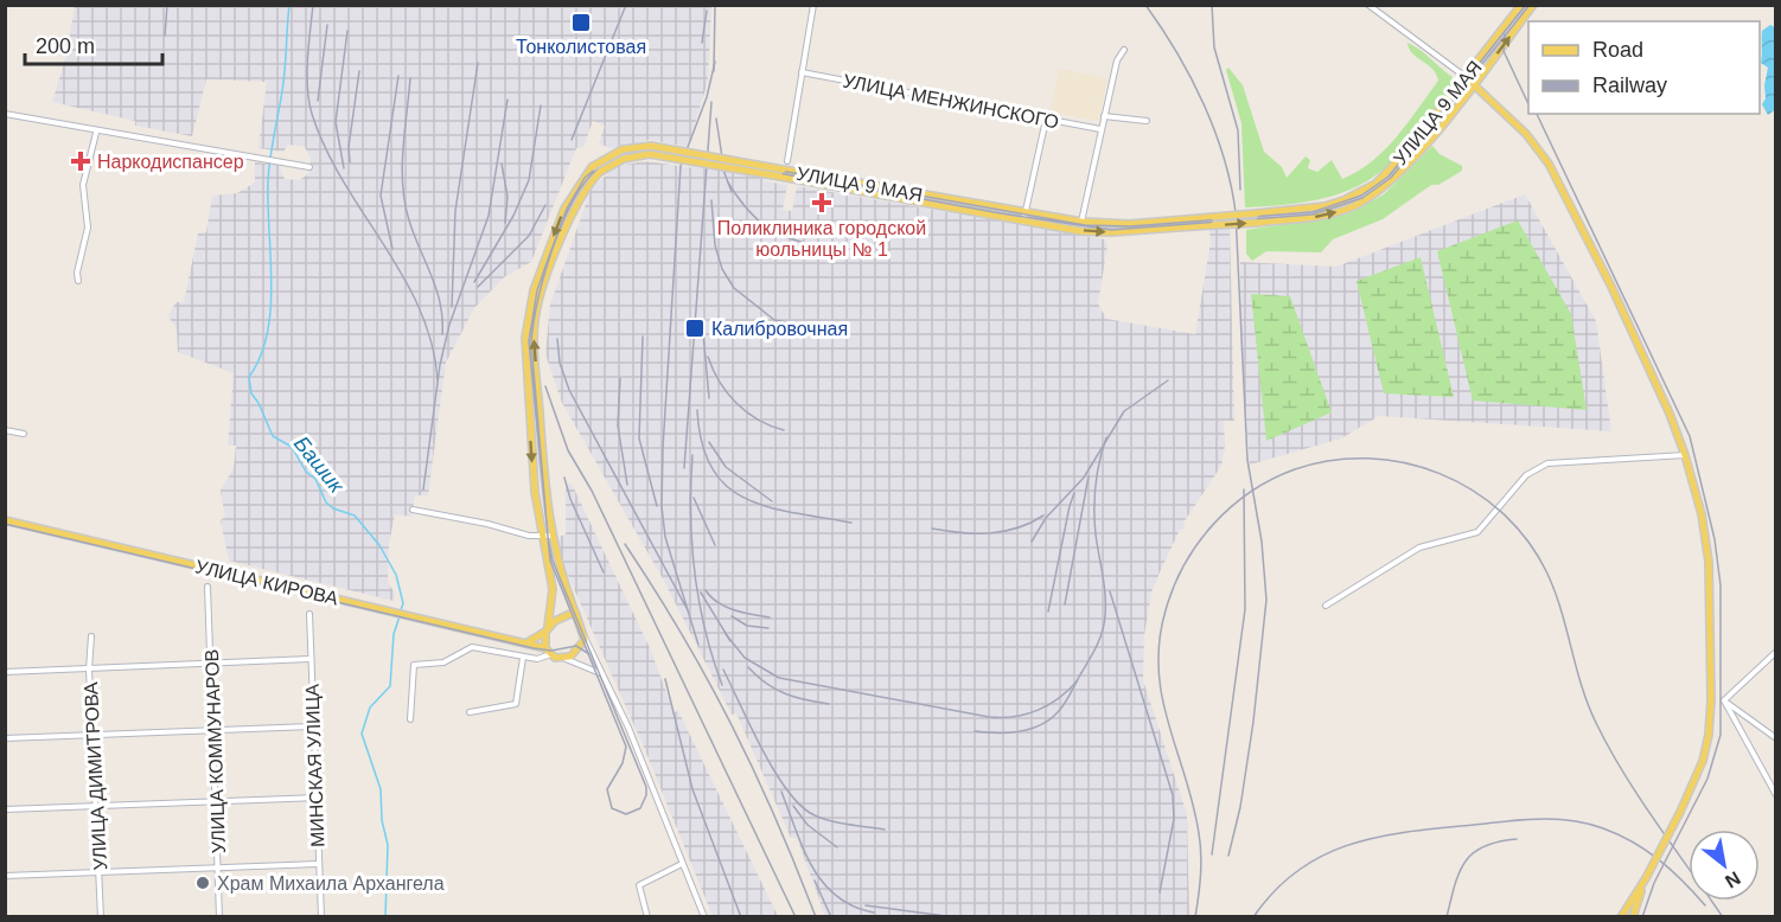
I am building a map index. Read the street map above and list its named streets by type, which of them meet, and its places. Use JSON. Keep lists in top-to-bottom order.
{
  "streets": {
    "main road": ["УЛИЦА 9 МАЯ", "УЛИЦА КИРОВА"],
    "street": [
      "УЛИЦА МЕНЖИНСКОГО",
      "УЛИЦА КОММУНАРОВ",
      "МИНСКАЯ УЛИЦА",
      "УЛИЦА ДИМИТРОВА"
    ]
  },
  "crossings": [
    ["УЛИЦА 9 МАЯ", "УЛИЦА КИРОВА"]
  ],
  "water": ["Башик"],
  "places": {
    "transit": ["Тонколистовая", "Калибровочная"],
    "health": ["Наркодиспансер", "Поликлиника городской юольницы № 1"],
    "other": ["Храм Михаила Архангела"]
  },
  "legend": ["Road", "Railway"],
  "scale_bar": "200 m",
  "north": "bottom right"
}
